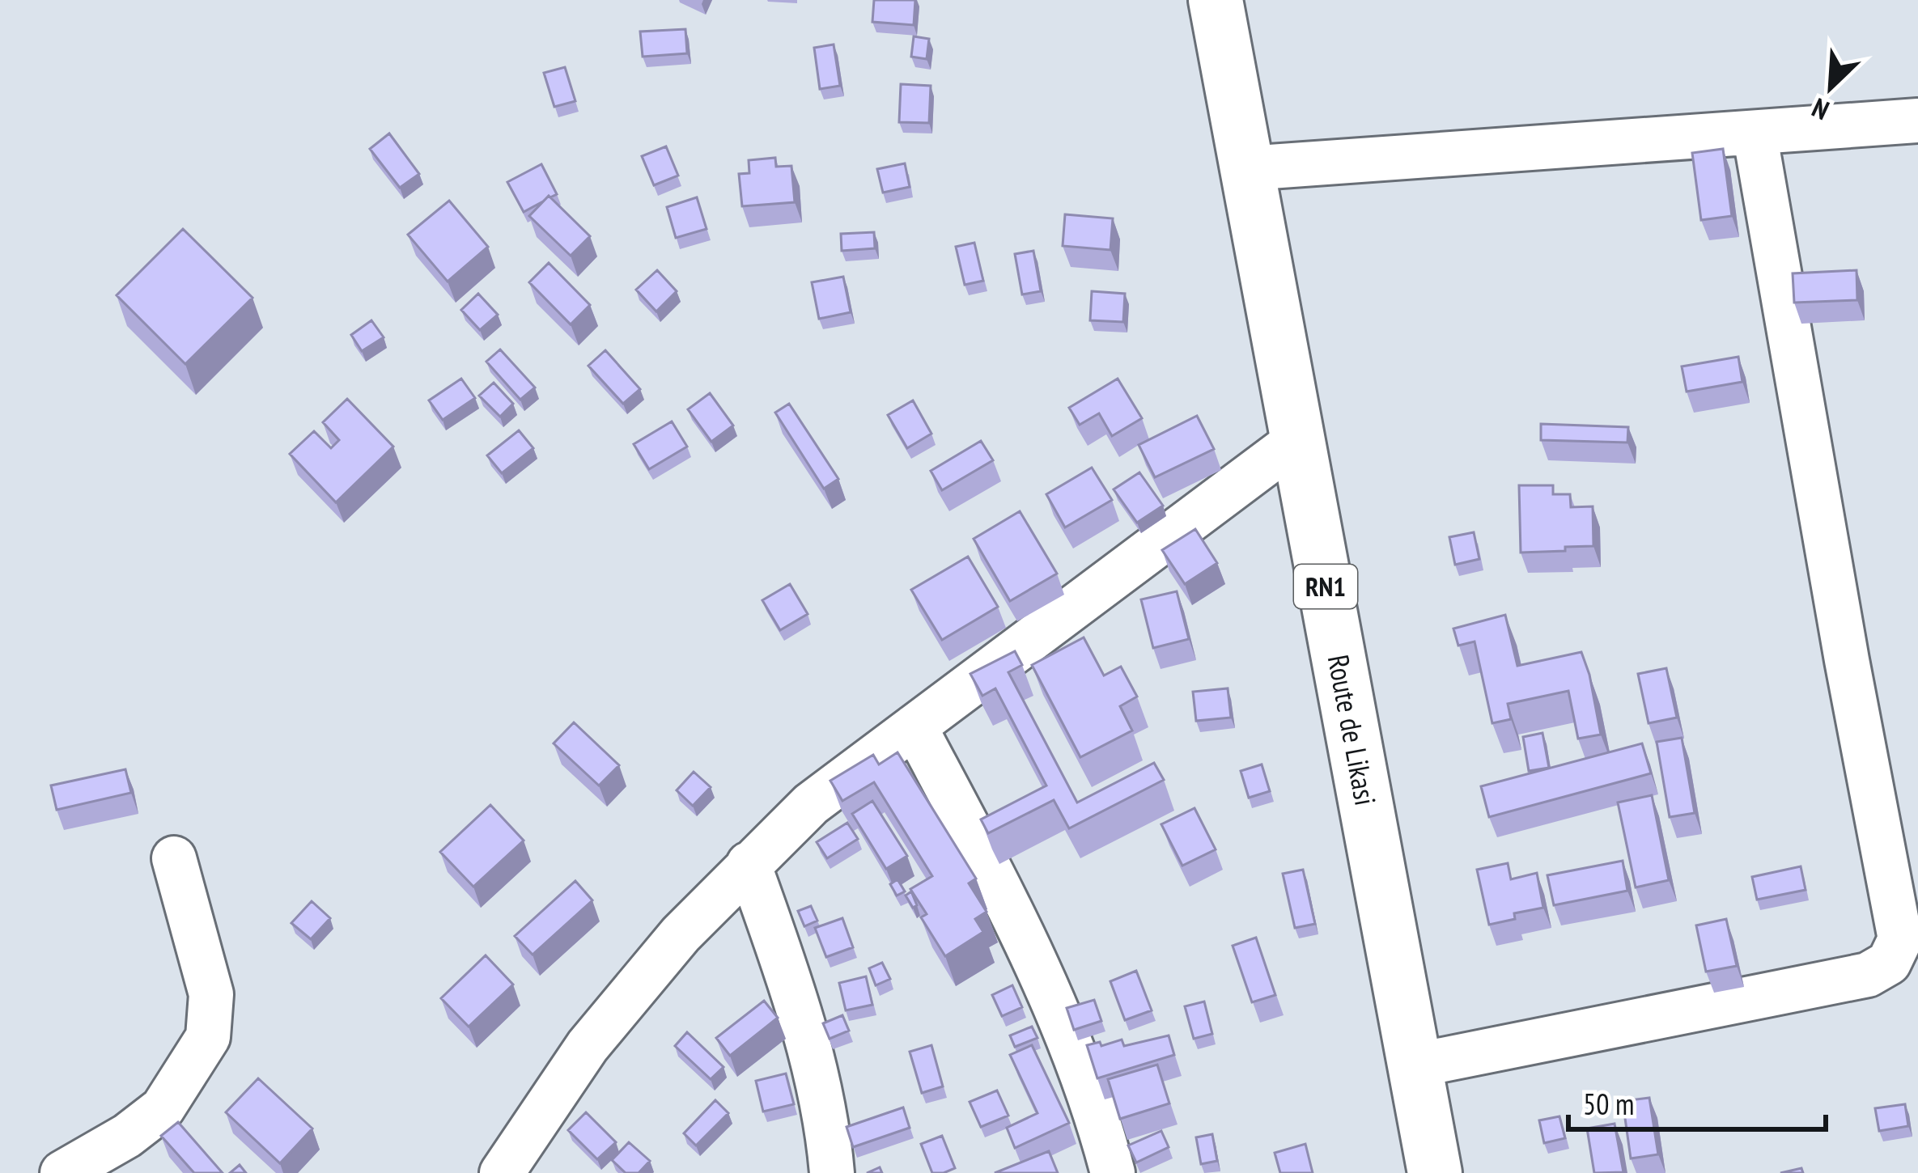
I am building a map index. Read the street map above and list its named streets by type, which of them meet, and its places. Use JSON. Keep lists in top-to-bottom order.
{
  "streets": {
    "highway": ["RN1", "Route de Likasi"]
  },
  "scale_bar": "50 m",
  "north": "bottom left"
}
